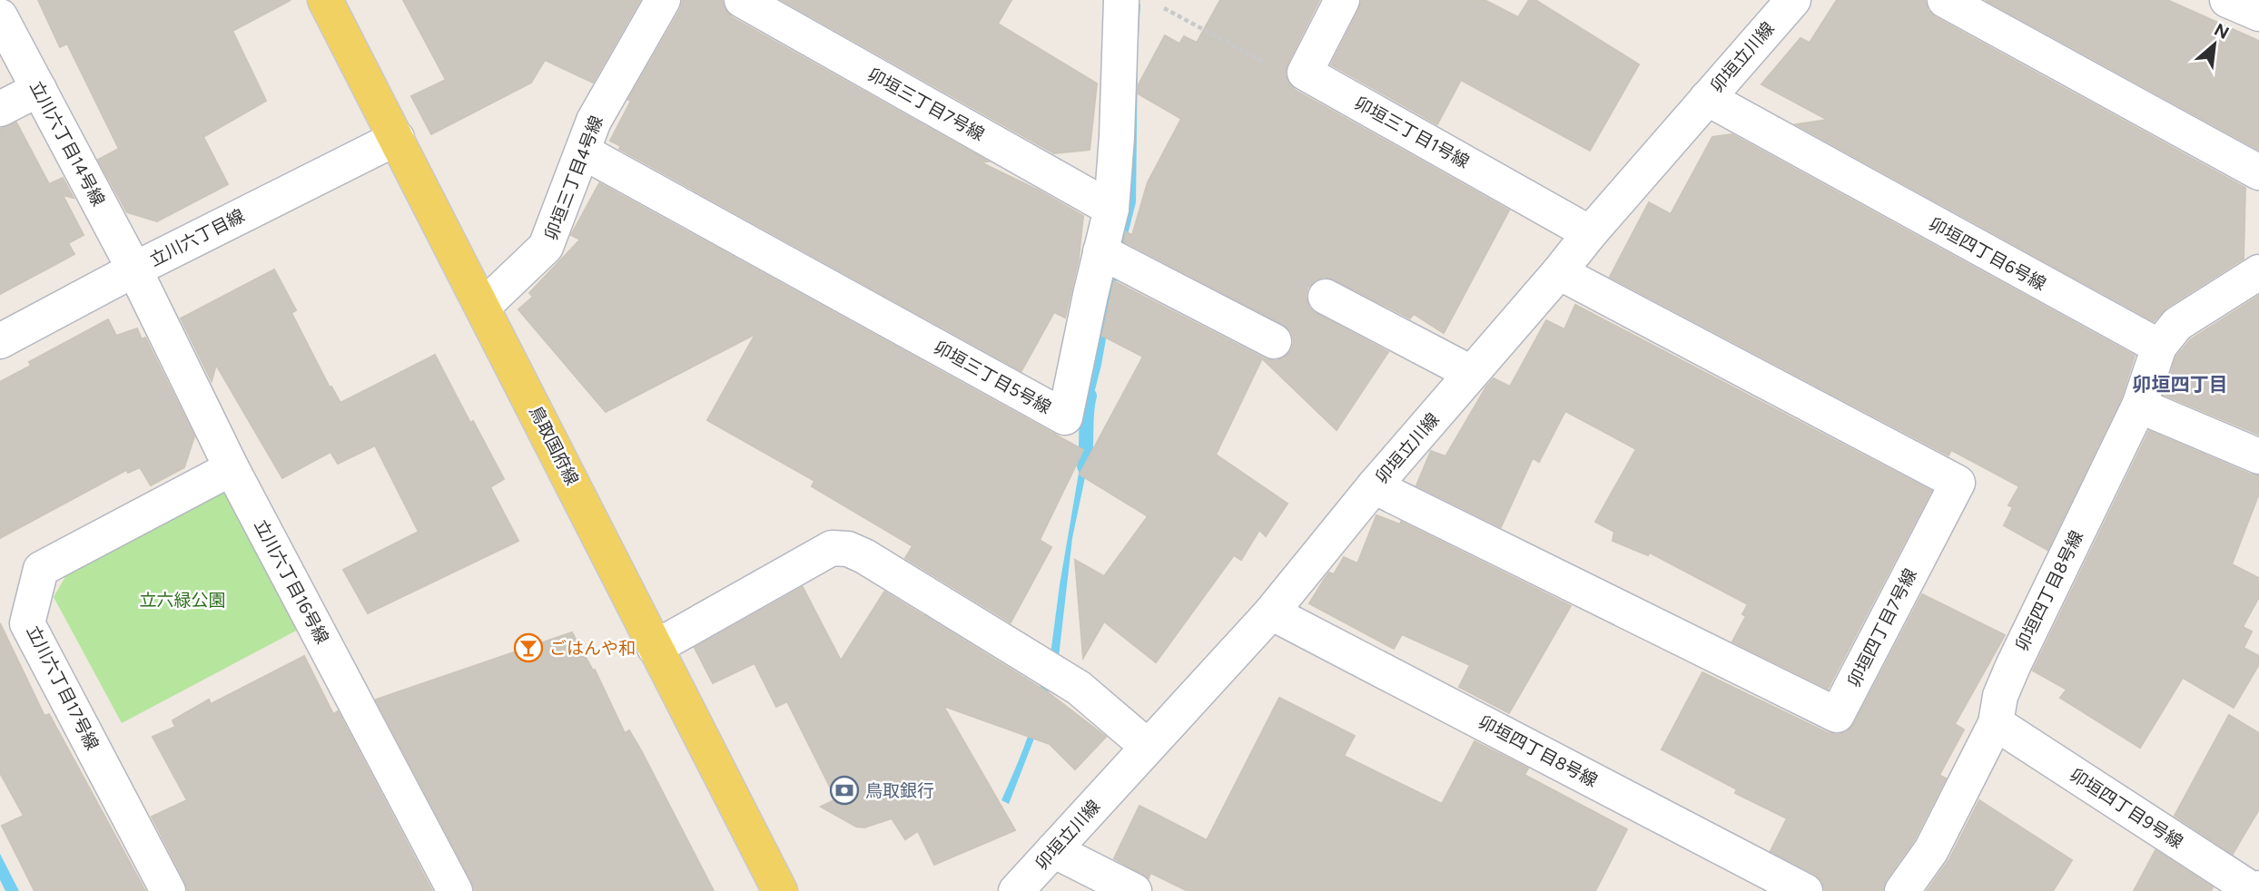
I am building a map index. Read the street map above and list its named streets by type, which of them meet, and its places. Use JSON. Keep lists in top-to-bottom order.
{
  "streets": {
    "main road": ["鳥取国府線"],
    "street": [
      "卯垣立川線",
      "卯垣三丁目7号線",
      "卯垣三丁目1号線",
      "立川六丁目14号線",
      "卯垣三丁目4号線",
      "立川六丁目線",
      "卯垣四丁目6号線",
      "卯垣三丁目5号線",
      "立川六丁目16号線",
      "卯垣四丁目8号線",
      "卯垣四丁目7号線",
      "立川六丁目17号線",
      "卯垣四丁目9号線"
    ]
  },
  "crossings": [
    ["卯垣立川線", "卯垣三丁目1号線"],
    ["卯垣立川線", "卯垣四丁目6号線"],
    ["卯垣立川線", "卯垣四丁目8号線"],
    ["卯垣立川線", "卯垣四丁目7号線"],
    ["卯垣三丁目7号線", "卯垣三丁目5号線"],
    ["立川六丁目14号線", "立川六丁目線"],
    ["立川六丁目14号線", "立川六丁目16号線"],
    ["卯垣三丁目4号線", "卯垣三丁目5号線"],
    ["卯垣三丁目4号線", "鳥取国府線"],
    ["立川六丁目線", "鳥取国府線"],
    ["立川六丁目線", "立川六丁目16号線"],
    ["卯垣四丁目6号線", "卯垣四丁目8号線"],
    ["立川六丁目16号線", "立川六丁目17号線"],
    ["卯垣四丁目8号線", "卯垣四丁目9号線"]
  ],
  "districts": ["卯垣四丁目"],
  "parks": ["立六緑公園"],
  "places": {
    "bar": ["ごはんや和"],
    "bank": ["鳥取銀行"]
  },
  "north": "top right"
}
